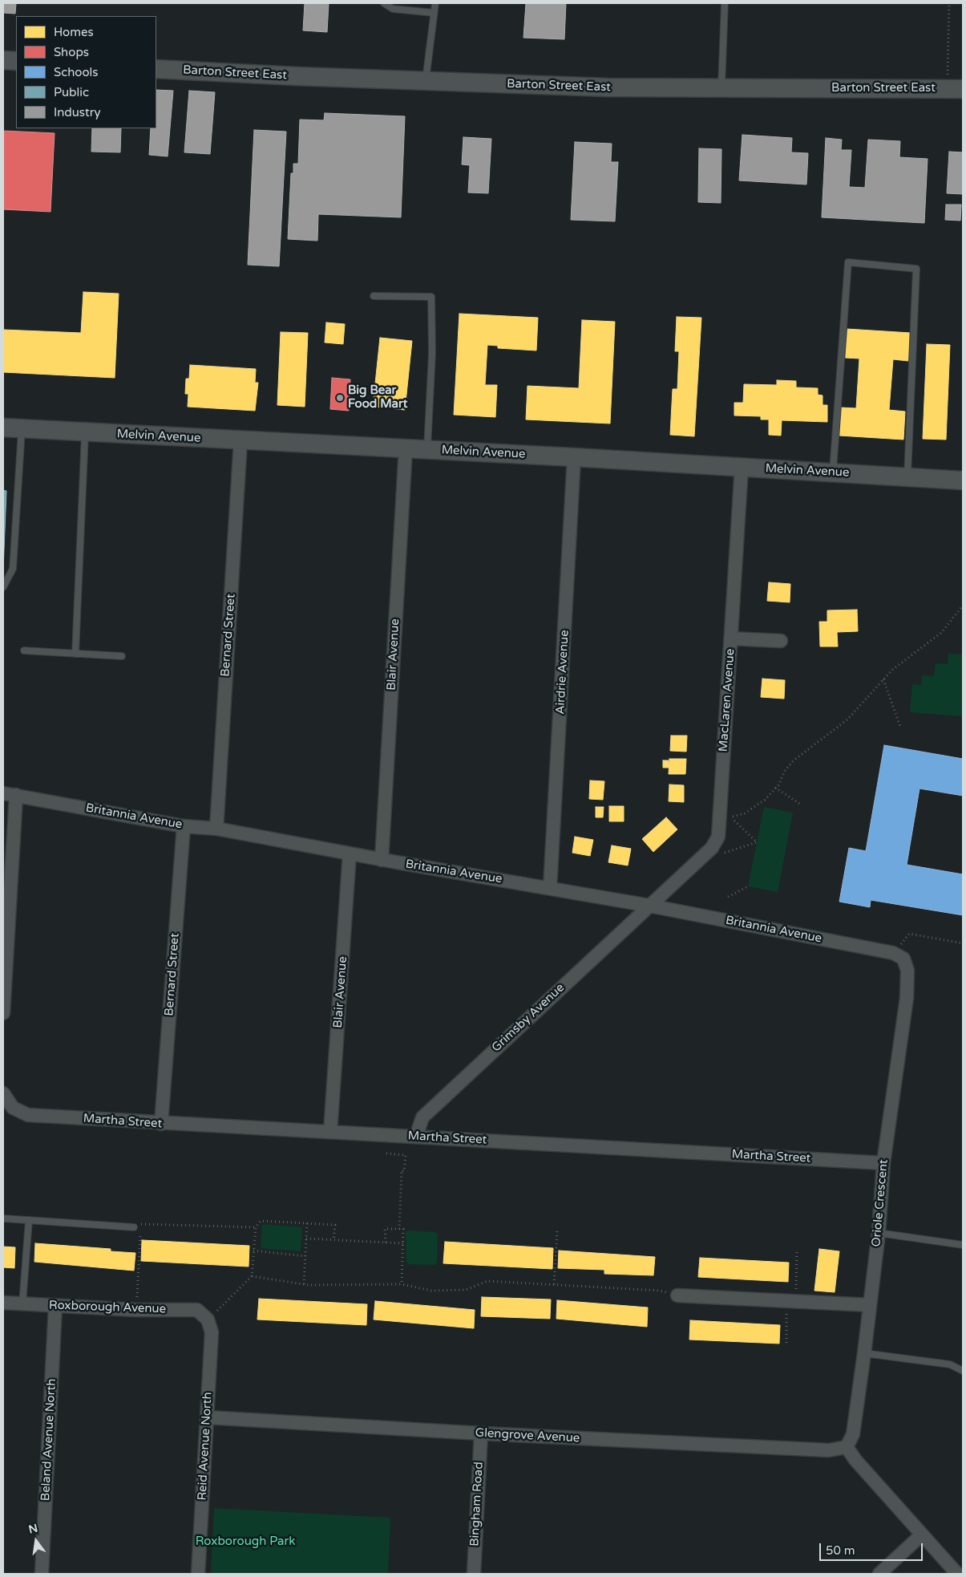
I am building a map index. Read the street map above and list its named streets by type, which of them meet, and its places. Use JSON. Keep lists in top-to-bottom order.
{
  "streets": {
    "street": [
      "Barton Street East",
      "Melvin Avenue",
      "Bernard Street",
      "Blair Avenue",
      "Airdrie Avenue",
      "MacLaren Avenue",
      "Britannia Avenue",
      "Grimsby Avenue",
      "Martha Street",
      "Oriole Crescent",
      "Roxborough Avenue",
      "Glengrove Avenue",
      "Beland Avenue North",
      "Reid Avenue North",
      "Bingham Road"
    ]
  },
  "crossings": [
    ["Melvin Avenue", "Bernard Street"],
    ["Melvin Avenue", "Blair Avenue"],
    ["Melvin Avenue", "Airdrie Avenue"],
    ["Melvin Avenue", "MacLaren Avenue"],
    ["Bernard Street", "Britannia Avenue"],
    ["Bernard Street", "Martha Street"],
    ["Blair Avenue", "Britannia Avenue"],
    ["Blair Avenue", "Martha Street"],
    ["Airdrie Avenue", "Britannia Avenue"],
    ["MacLaren Avenue", "Britannia Avenue"],
    ["MacLaren Avenue", "Grimsby Avenue"],
    ["Britannia Avenue", "Grimsby Avenue"],
    ["Britannia Avenue", "Oriole Crescent"],
    ["Grimsby Avenue", "Martha Street"],
    ["Martha Street", "Oriole Crescent"],
    ["Oriole Crescent", "Glengrove Avenue"],
    ["Roxborough Avenue", "Beland Avenue North"],
    ["Roxborough Avenue", "Reid Avenue North"],
    ["Glengrove Avenue", "Reid Avenue North"],
    ["Glengrove Avenue", "Bingham Road"]
  ],
  "parks": ["Roxborough Park"],
  "places": ["Big Bear Food Mart"],
  "legend": [
    "Homes",
    "Shops",
    "Schools",
    "Public",
    "Industry"
  ],
  "scale_bar": "50 m",
  "north": "top"
}
